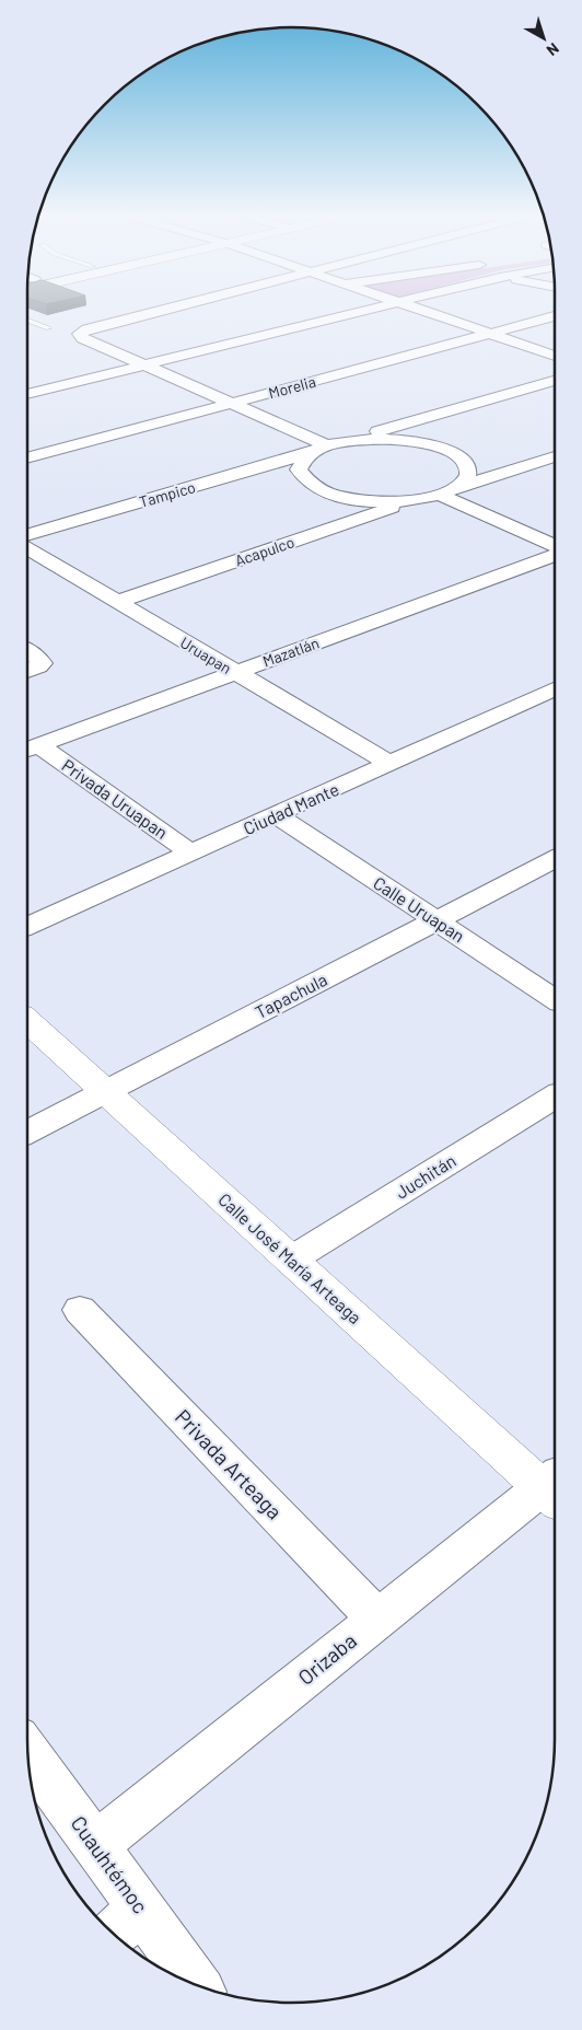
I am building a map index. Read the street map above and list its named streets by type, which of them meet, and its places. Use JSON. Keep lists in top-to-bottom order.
{
  "streets": {
    "main road": ["Calle José María Arteaga"],
    "street": [
      "Morelia",
      "Tampico",
      "Acapulco",
      "Mazatlán",
      "Uruapan",
      "Privada Uruapan",
      "Ciudad Mante",
      "Calle Uruapan",
      "Tapachula",
      "Juchitán",
      "Privada Arteaga",
      "Orizaba",
      "Cuauhtémoc"
    ]
  },
  "crossings": [
    ["Acapulco", "Uruapan"],
    ["Mazatlán", "Uruapan"],
    ["Mazatlán", "Privada Uruapan"],
    ["Uruapan", "Ciudad Mante"],
    ["Privada Uruapan", "Ciudad Mante"],
    ["Ciudad Mante", "Calle Uruapan"],
    ["Calle Uruapan", "Tapachula"],
    ["Tapachula", "Calle José María Arteaga"],
    ["Juchitán", "Calle José María Arteaga"],
    ["Calle José María Arteaga", "Orizaba"],
    ["Privada Arteaga", "Orizaba"],
    ["Orizaba", "Cuauhtémoc"]
  ],
  "north": "bottom right"
}
